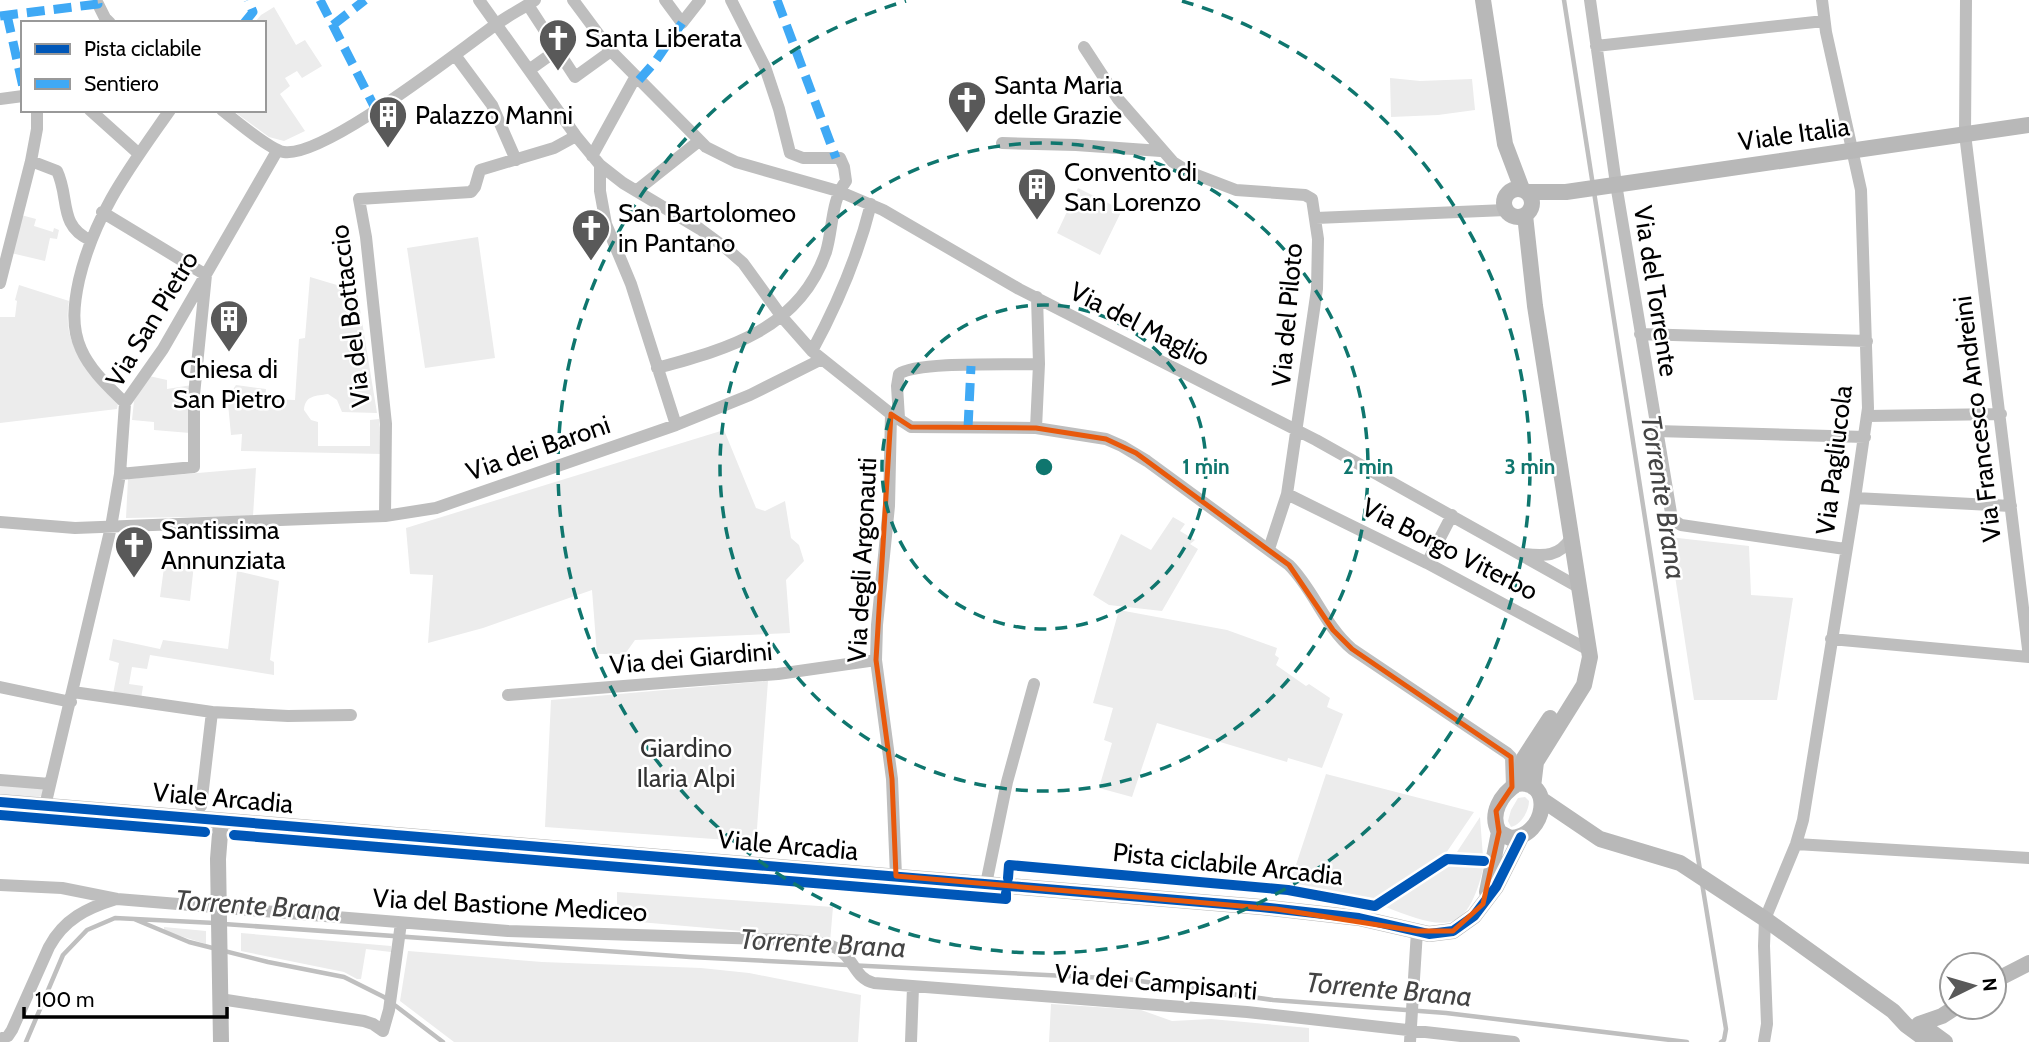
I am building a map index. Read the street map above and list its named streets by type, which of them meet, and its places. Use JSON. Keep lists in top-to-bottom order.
{
  "streets": {
    "street": [
      "Viale Italia",
      "Via del Torrente",
      "Via del Piloto",
      "Via del Bottaccio",
      "Via San Pietro",
      "Via del Maglio",
      "Via Francesco Andreini",
      "Via dei Baroni",
      "Via Pagliucola",
      "Via Borgo Viterbo",
      "Via degli Argonauti",
      "Via dei Giardini",
      "Viale Arcadia",
      "Via del Bastione Mediceo",
      "Via dei Campisanti"
    ],
    "cycle path": ["Pista ciclabile Arcadia"]
  },
  "crossings": [
    ["Viale Italia", "Via del Torrente"],
    ["Viale Italia", "Via Francesco Andreini"],
    ["Viale Italia", "Via Pagliucola"],
    ["Via del Torrente", "Via Pagliucola"],
    ["Via del Piloto", "Via del Maglio"],
    ["Via del Piloto", "Via Borgo Viterbo"],
    ["Via del Bottaccio", "Via dei Baroni"],
    ["Via San Pietro", "Via dei Baroni"],
    ["Via San Pietro", "Viale Arcadia"],
    ["Via degli Argonauti", "Via dei Giardini"],
    ["Via degli Argonauti", "Viale Arcadia"],
    ["Via del Bastione Mediceo", "Via dei Campisanti"]
  ],
  "water": ["Torrente Brana"],
  "parks": ["Giardino Ilaria Alpi"],
  "places": {
    "church": [
      "Santa Liberata",
      "Santa Maria delle Grazie",
      "San Bartolomeo in Pantano",
      "Santissima Annunziata"
    ],
    "building": ["Palazzo Manni", "Convento di San Lorenzo", "Chiesa di San Pietro"]
  },
  "legend": ["Pista ciclabile", "Sentiero"],
  "scale_bar": "100 m",
  "north": "right",
  "rings": ["1 min", "2 min", "3 min"]
}
